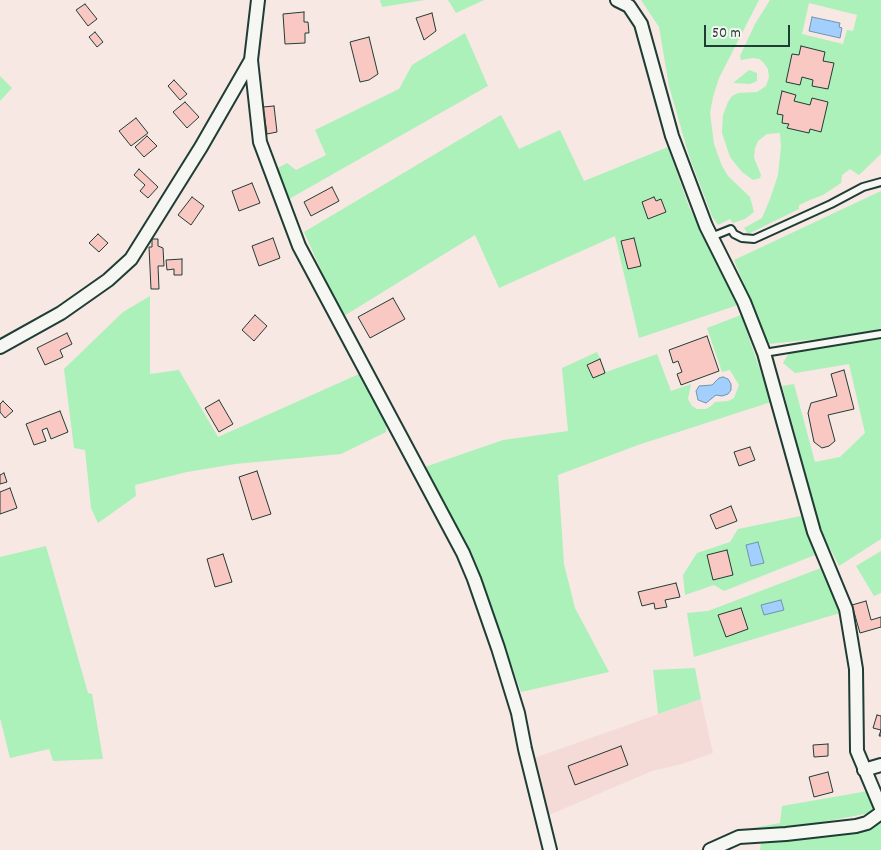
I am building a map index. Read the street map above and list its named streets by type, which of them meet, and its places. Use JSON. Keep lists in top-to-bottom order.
{
  "scale_bar": "50 m"
}
